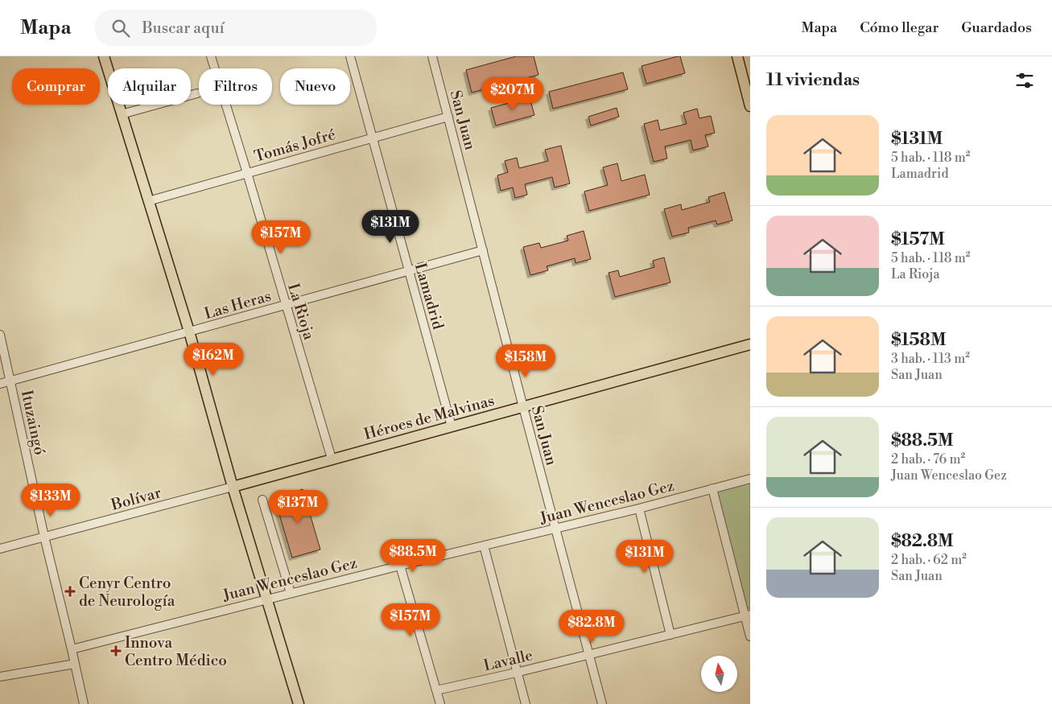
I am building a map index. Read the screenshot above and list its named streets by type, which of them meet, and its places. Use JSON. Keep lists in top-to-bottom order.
{
  "streets": {
    "main road": ["Héroes de Malvinas"],
    "street": [
      "San Juan",
      "Tomás Jofré",
      "Lamadrid",
      "Las Heras",
      "La Rioja",
      "Ituzaingó",
      "Bolívar",
      "Juan Wenceslao Gez",
      "Lavalle"
    ]
  },
  "crossings": [
    ["San Juan", "Tomás Jofré"],
    ["San Juan", "Las Heras"],
    ["San Juan", "Héroes de Malvinas"],
    ["San Juan", "Juan Wenceslao Gez"],
    ["San Juan", "Lavalle"],
    ["Tomás Jofré", "Lamadrid"],
    ["Tomás Jofré", "La Rioja"],
    ["Lamadrid", "Las Heras"],
    ["Lamadrid", "Héroes de Malvinas"],
    ["Las Heras", "La Rioja"],
    ["Las Heras", "Ituzaingó"],
    ["La Rioja", "Héroes de Malvinas"],
    ["Héroes de Malvinas", "Bolívar"],
    ["Ituzaingó", "Bolívar"],
    ["Ituzaingó", "Juan Wenceslao Gez"]
  ],
  "places": {
    "health": ["Cenyr Centro de Neurología", "Innova Centro Médico"]
  },
  "north": "top",
  "page": {
    "header": "Mapa",
    "search": "Buscar aquí",
    "nav": ["Mapa", "Cómo llegar", "Guardados"],
    "heading": "11 viviendas",
    "chip": [
      "Comprar",
      "Alquilar",
      "Filtros",
      "Nuevo"
    ],
    "price": [
      "$207M",
      "$131M",
      "$157M",
      "$162M",
      "$158M",
      "$133M",
      "$137M",
      "$88.5M",
      "$131M",
      "$157M",
      "$82.8M"
    ],
    "list": [
      {
        "name": "$131M",
        "note": "5 hab. · 118 m² · Lamadrid"
      },
      {
        "name": "$157M",
        "note": "5 hab. · 118 m² · La Rioja"
      },
      {
        "name": "$158M",
        "note": "3 hab. · 113 m² · San Juan"
      },
      {
        "name": "$88.5M",
        "note": "2 hab. · 76 m² · Juan Wenceslao Gez"
      },
      {
        "name": "$82.8M",
        "note": "2 hab. · 62 m² · San Juan"
      }
    ]
  }
}
